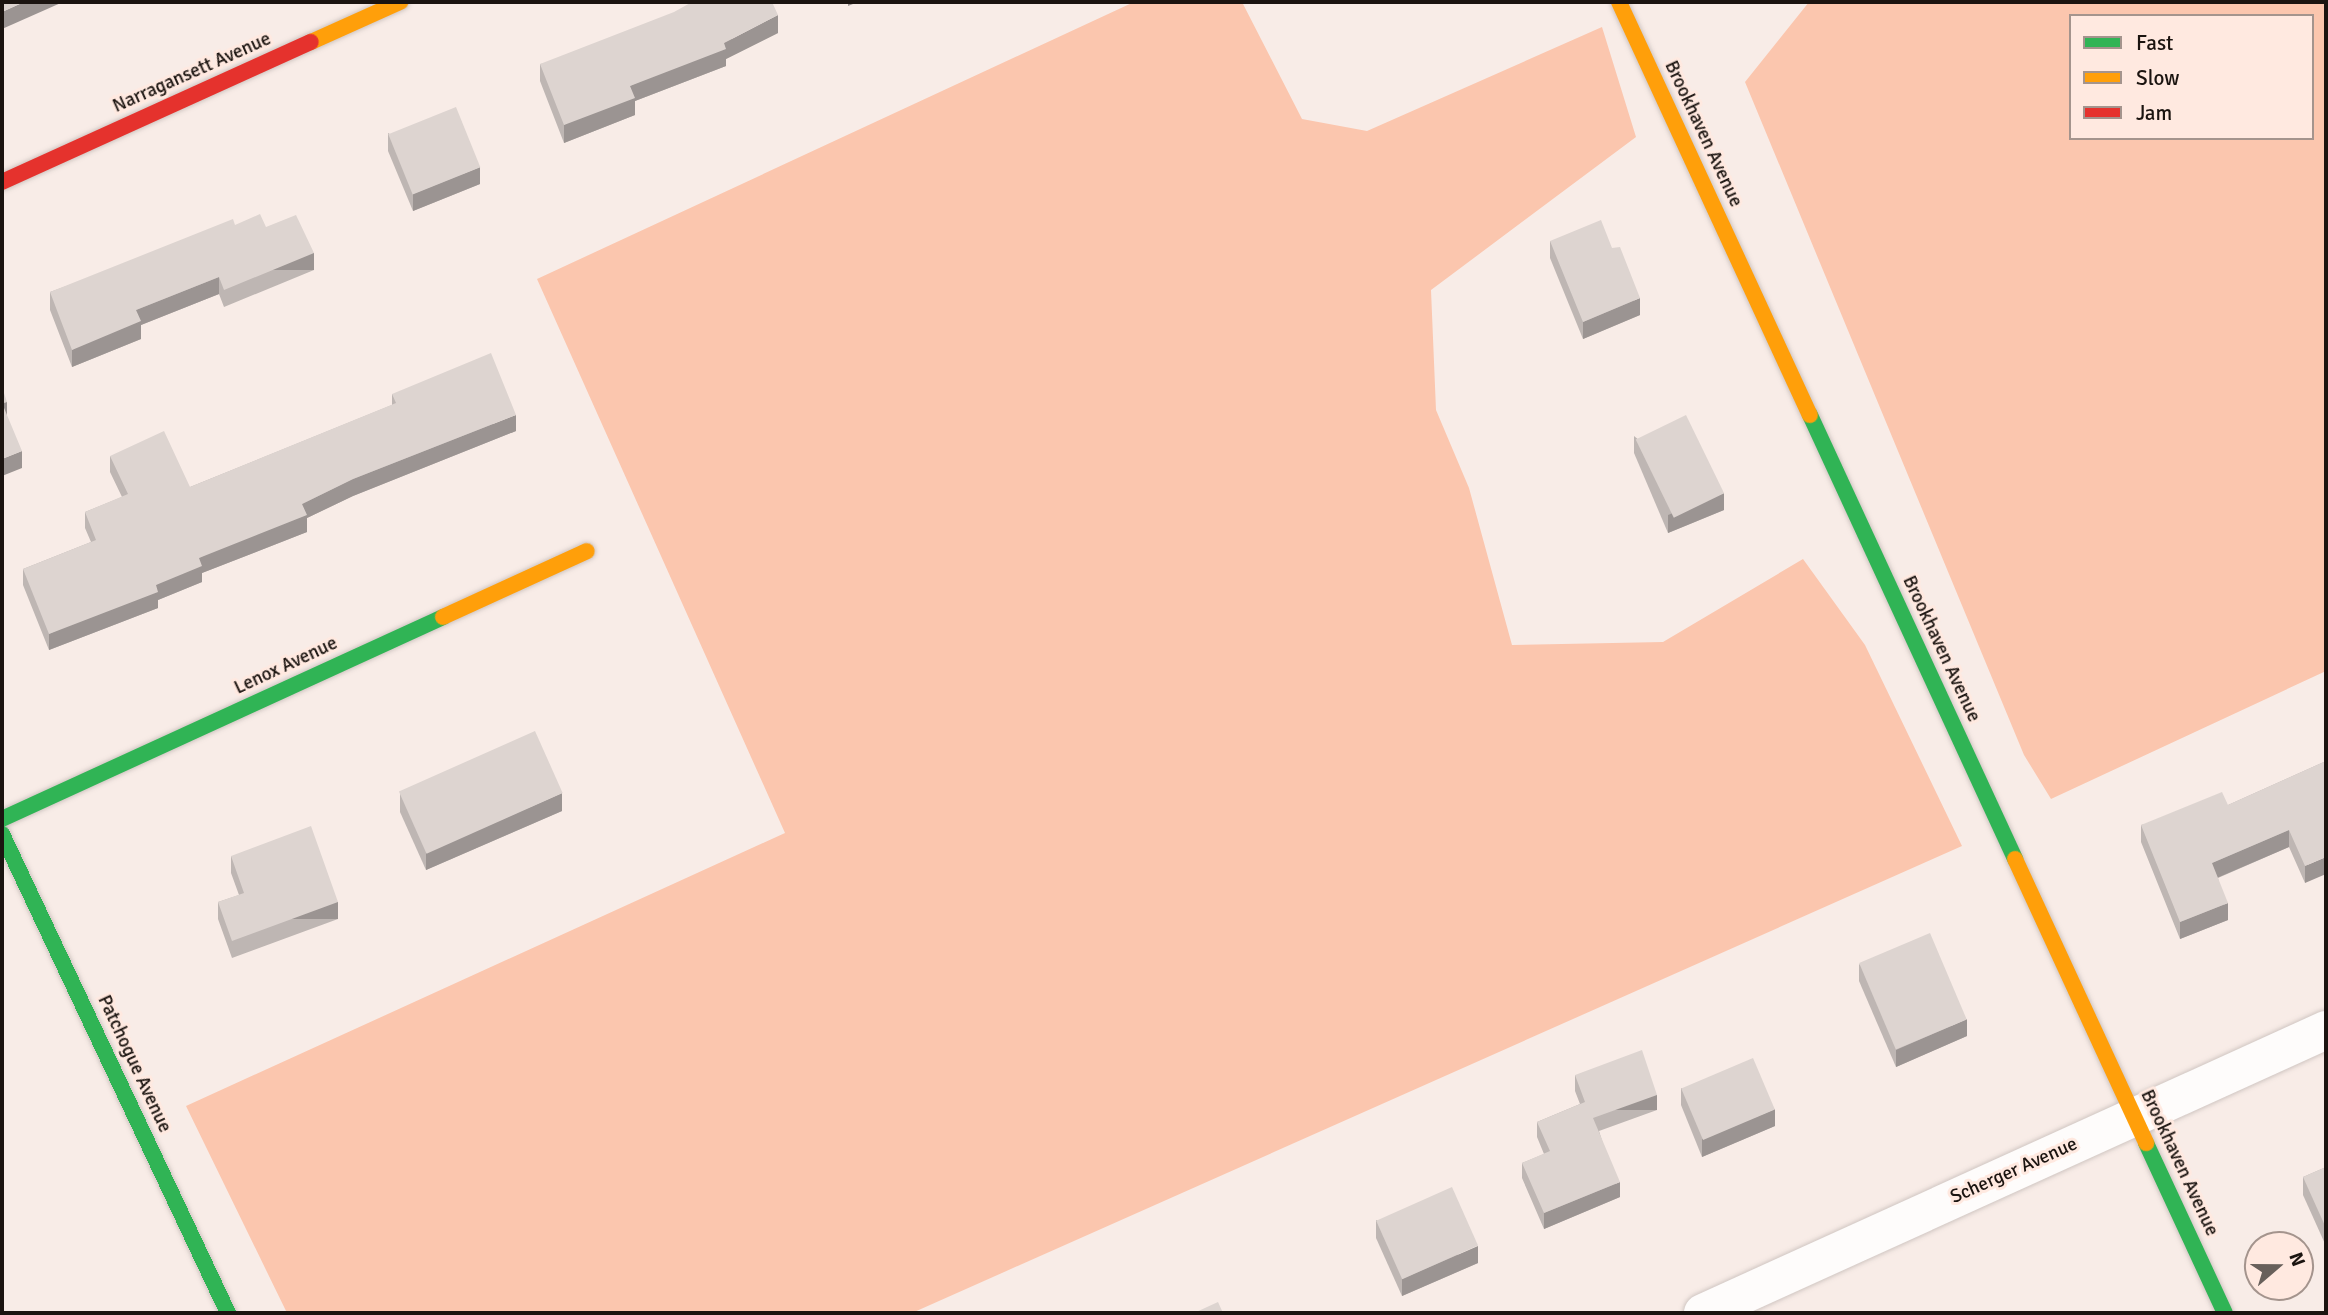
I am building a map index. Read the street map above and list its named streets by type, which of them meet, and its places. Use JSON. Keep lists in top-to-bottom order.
{
  "streets": {
    "street": [
      "Narragansett Avenue",
      "Brookhaven Avenue",
      "Lenox Avenue",
      "Patchogue Avenue",
      "Scherger Avenue"
    ]
  },
  "crossings": [
    ["Brookhaven Avenue", "Scherger Avenue"]
  ],
  "legend": ["Fast", "Slow", "Jam"],
  "north": "right"
}
